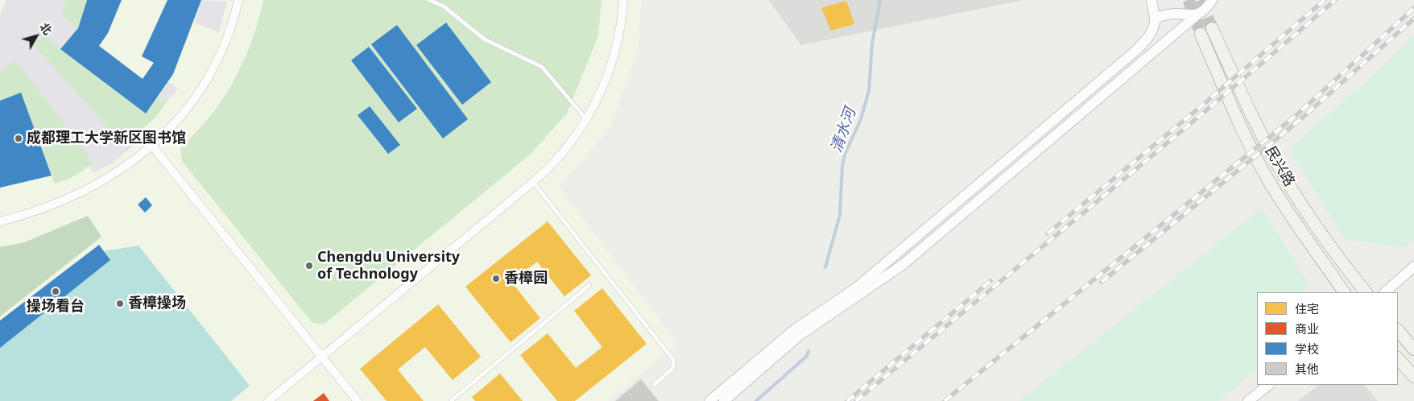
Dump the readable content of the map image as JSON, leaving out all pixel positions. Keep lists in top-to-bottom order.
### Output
{
  "streets": {
    "main road": ["民兴路"]
  },
  "water": ["清水河"],
  "places": [
    "成都理工大学新区图书馆",
    "Chengdu University of Technology",
    "香樟园",
    "操场看台",
    "香樟操场"
  ],
  "legend": [
    "住宅",
    "商业",
    "学校",
    "其他"
  ],
  "north": "top right"
}
